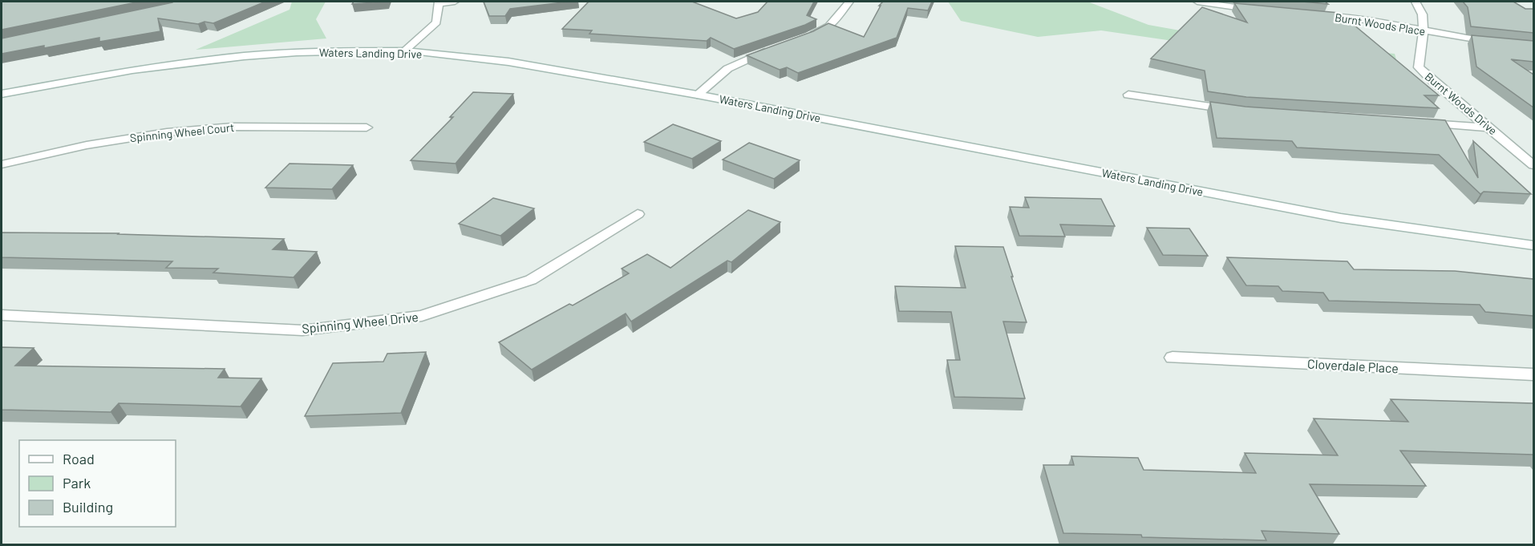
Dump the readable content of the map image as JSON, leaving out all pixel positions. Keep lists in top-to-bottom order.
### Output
{
  "streets": {
    "street": [
      "Burnt Woods Place",
      "Waters Landing Drive",
      "Burnt Woods Drive",
      "Spinning Wheel Court",
      "Spinning Wheel Drive",
      "Cloverdale Place"
    ]
  },
  "crossings": [
    ["Burnt Woods Place", "Burnt Woods Drive"]
  ],
  "legend": ["Road", "Park", "Building"]
}
